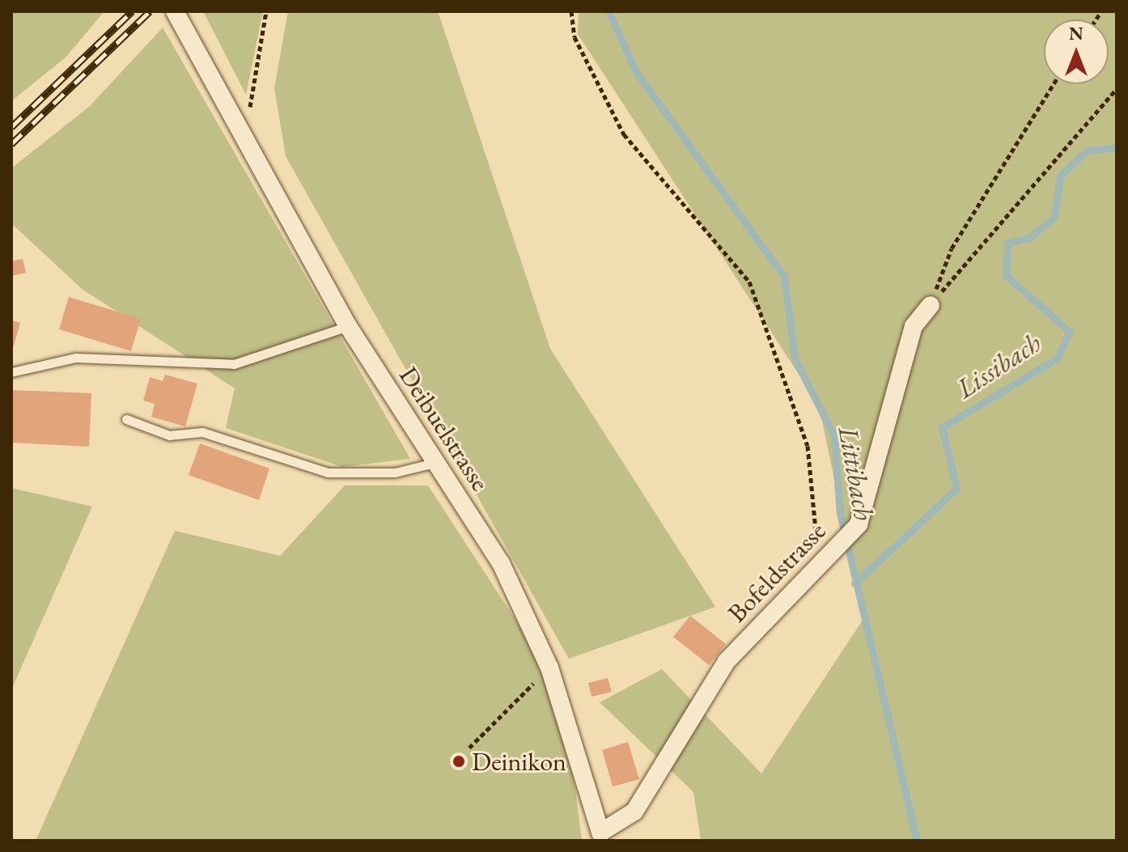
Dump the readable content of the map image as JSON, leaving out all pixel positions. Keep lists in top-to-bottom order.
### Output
{
  "streets": {
    "street": ["Deibuelstrasse", "Bofeldstrasse"]
  },
  "crossings": [
    ["Deibuelstrasse", "Bofeldstrasse"]
  ],
  "water": ["Lissibach", "Littibach"],
  "places": ["Deinikon"],
  "north": "top"
}
